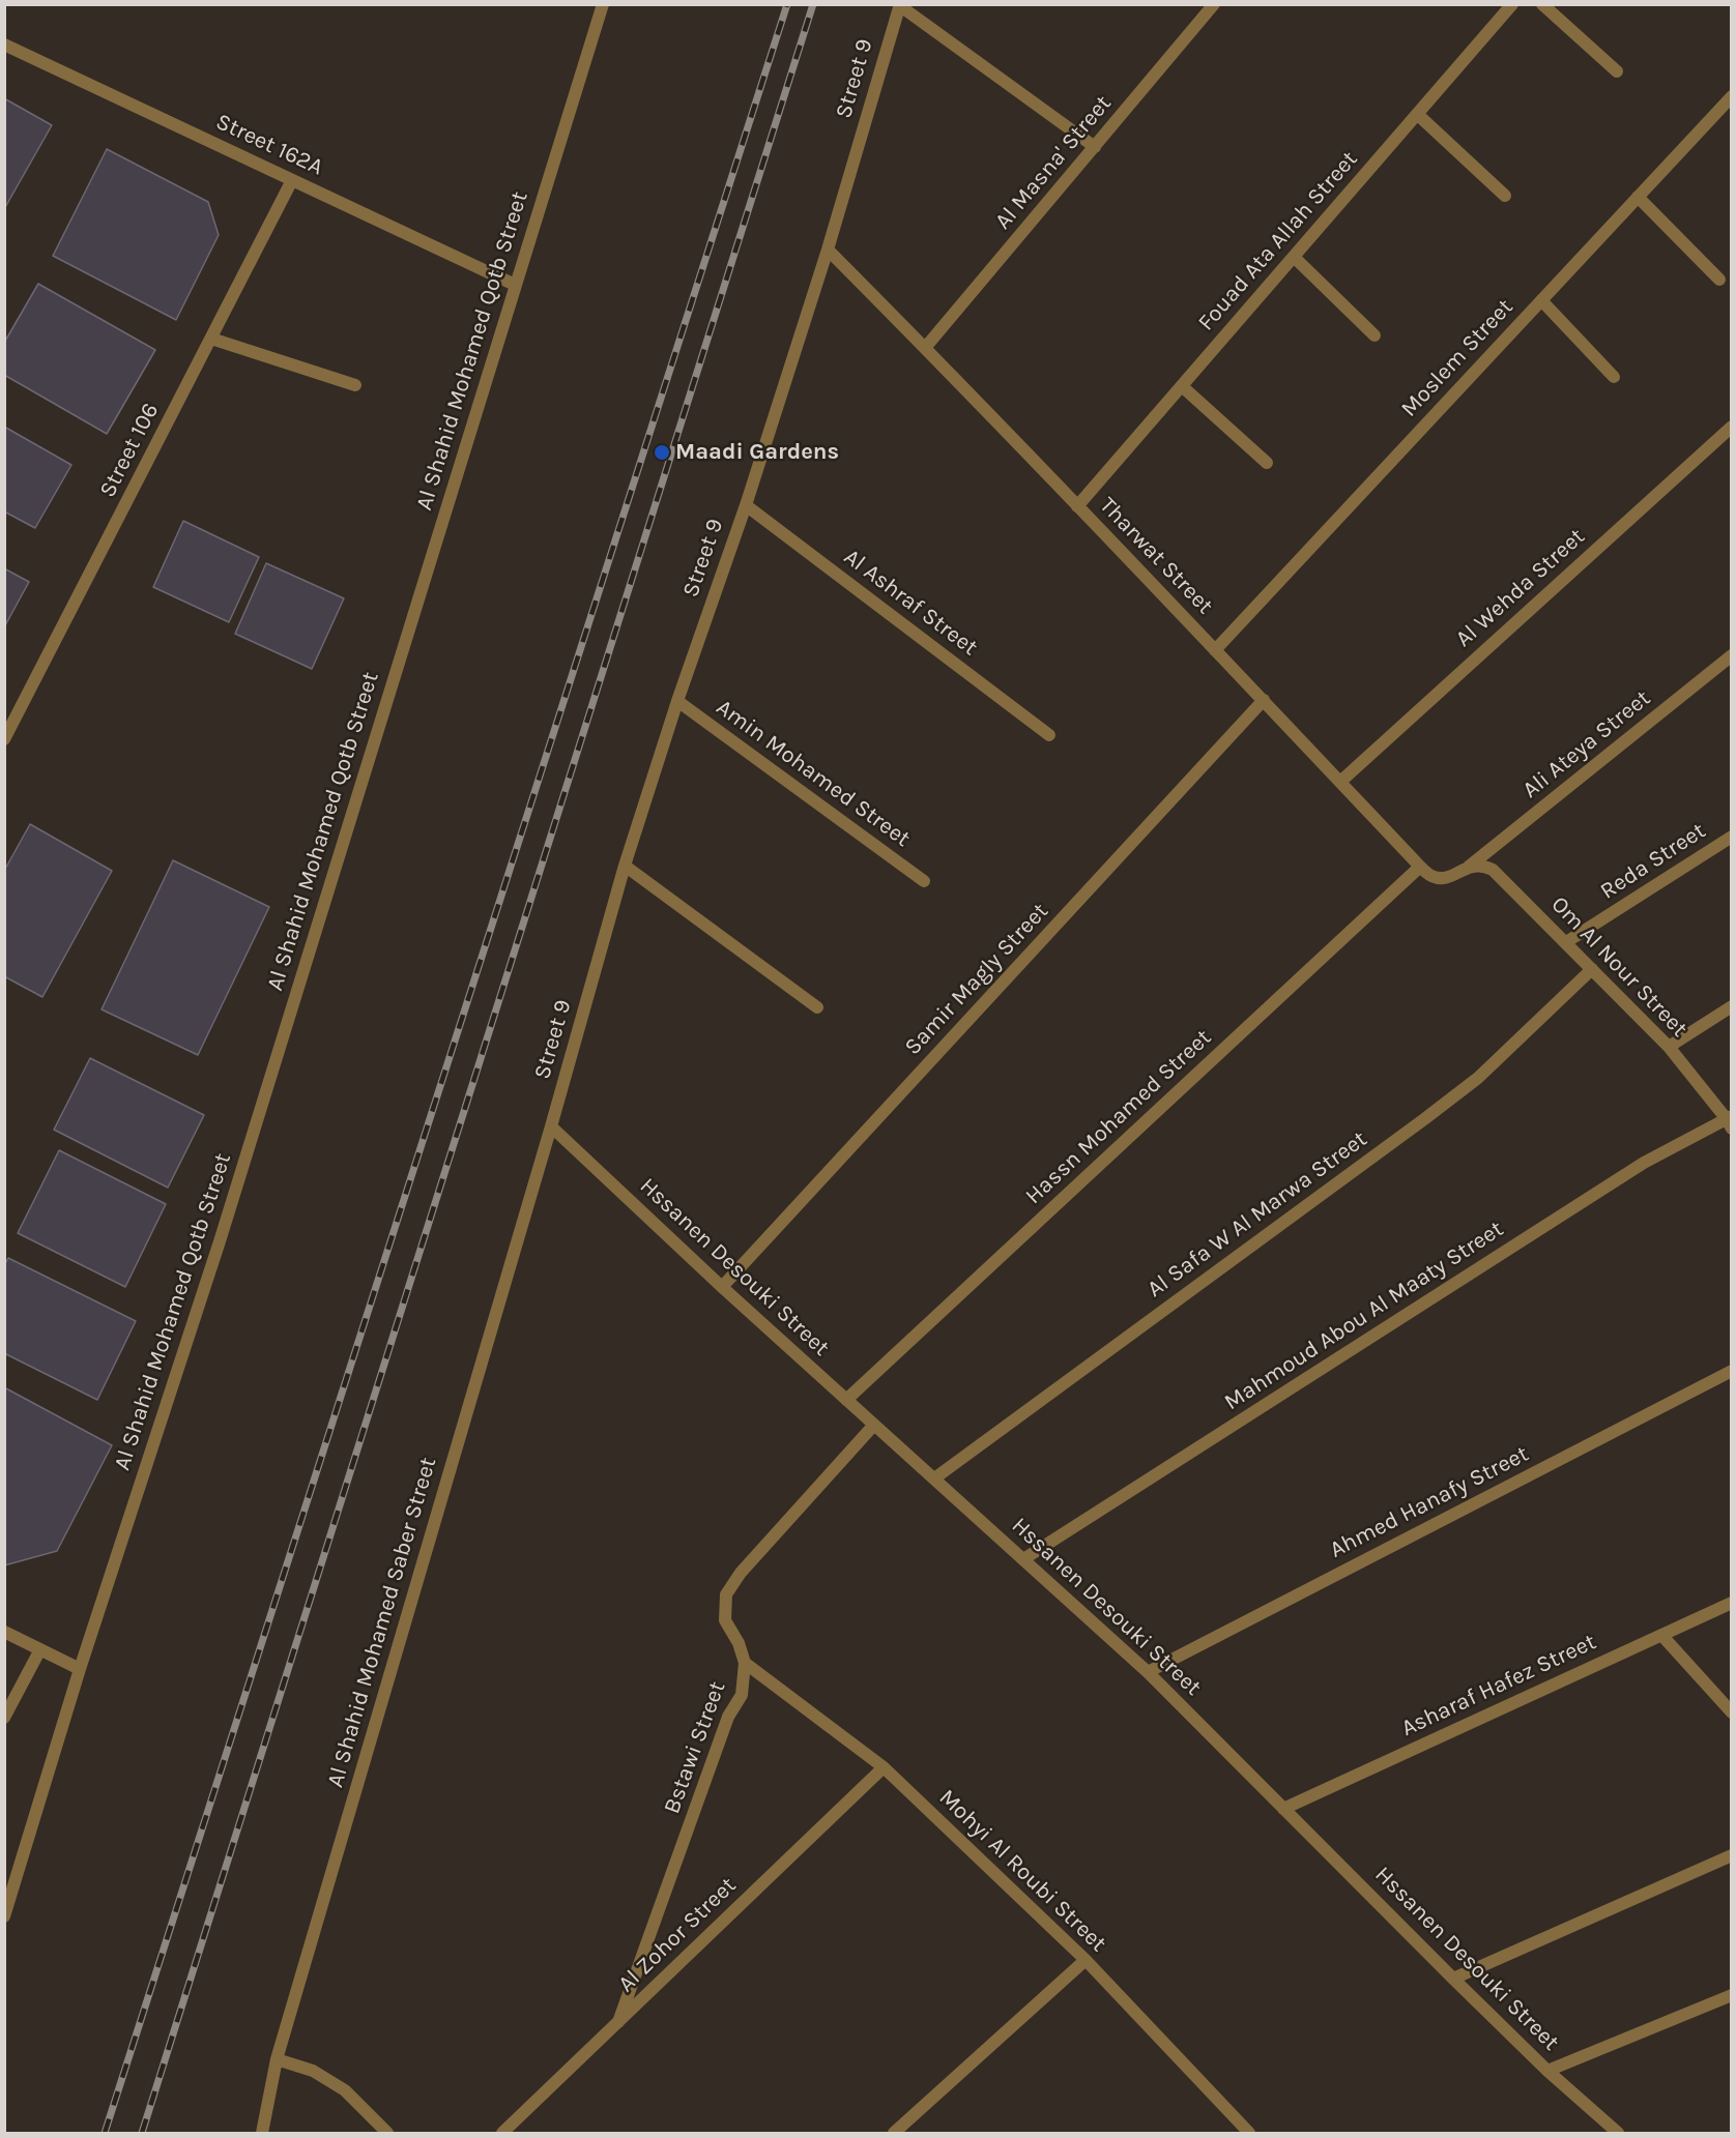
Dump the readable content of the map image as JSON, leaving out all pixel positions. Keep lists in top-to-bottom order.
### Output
{
  "streets": {
    "street": [
      "Street 9",
      "Street 162A",
      "Al Masna' Street",
      "Fouad Ata Allah Street",
      "Al Shahid Mohamed Qotb Street",
      "Moslem Street",
      "Street 106",
      "Tharwat Street",
      "Al Wehda Street",
      "Al Ashraf Street",
      "Ali Ateya Street",
      "Amin Mohamed Street",
      "Reda Street",
      "Om Al Nour Street",
      "Samir Magly Street",
      "Hassn Mohamed Street",
      "Al Safa W Al Marwa Street",
      "Hssanen Desouki Street",
      "Mahmoud Abou Al Maaty Street",
      "Ahmed Hanafy Street",
      "Al Shahid Mohamed Saber Street",
      "Asharaf Hafez Street",
      "Bstawi Street",
      "Mohyi Al Roubi Street",
      "Al Zohor Street"
    ]
  },
  "crossings": [
    ["Street 9", "Tharwat Street"],
    ["Street 9", "Al Ashraf Street"],
    ["Street 9", "Amin Mohamed Street"],
    ["Street 9", "Hssanen Desouki Street"],
    ["Street 9", "Al Shahid Mohamed Saber Street"],
    ["Street 162A", "Al Shahid Mohamed Qotb Street"],
    ["Street 162A", "Street 106"],
    ["Al Masna' Street", "Tharwat Street"],
    ["Fouad Ata Allah Street", "Tharwat Street"],
    ["Moslem Street", "Tharwat Street"],
    ["Tharwat Street", "Al Wehda Street"],
    ["Tharwat Street", "Ali Ateya Street"],
    ["Tharwat Street", "Om Al Nour Street"],
    ["Tharwat Street", "Samir Magly Street"],
    ["Tharwat Street", "Hassn Mohamed Street"],
    ["Ali Ateya Street", "Om Al Nour Street"],
    ["Reda Street", "Om Al Nour Street"],
    ["Om Al Nour Street", "Al Safa W Al Marwa Street"],
    ["Om Al Nour Street", "Mahmoud Abou Al Maaty Street"],
    ["Samir Magly Street", "Hssanen Desouki Street"],
    ["Hassn Mohamed Street", "Hssanen Desouki Street"],
    ["Al Safa W Al Marwa Street", "Hssanen Desouki Street"],
    ["Hssanen Desouki Street", "Mahmoud Abou Al Maaty Street"],
    ["Hssanen Desouki Street", "Ahmed Hanafy Street"],
    ["Hssanen Desouki Street", "Al Shahid Mohamed Saber Street"],
    ["Hssanen Desouki Street", "Asharaf Hafez Street"],
    ["Hssanen Desouki Street", "Bstawi Street"],
    ["Bstawi Street", "Mohyi Al Roubi Street"],
    ["Bstawi Street", "Al Zohor Street"],
    ["Mohyi Al Roubi Street", "Al Zohor Street"]
  ],
  "places": ["Maadi Gardens"]
}
